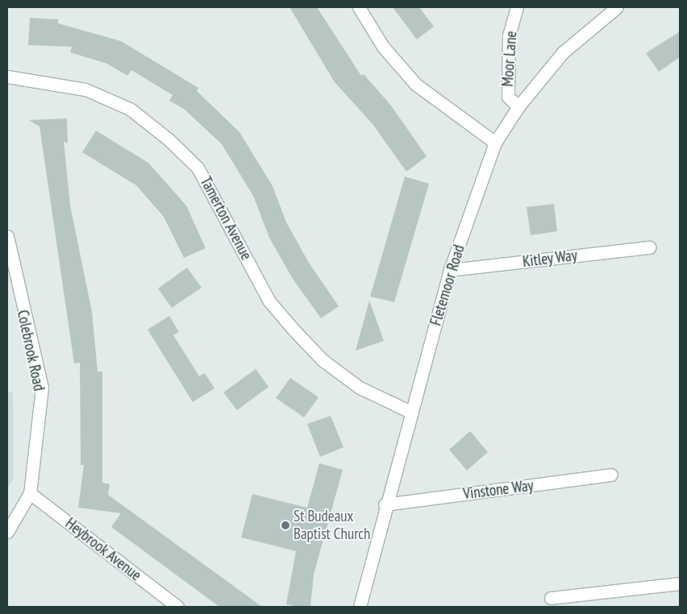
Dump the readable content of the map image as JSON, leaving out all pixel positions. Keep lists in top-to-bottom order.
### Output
{
  "streets": {
    "street": [
      "Moor Lane",
      "Tamerton Avenue",
      "Kitley Way",
      "Fletemoor Road",
      "Colebrook Road",
      "Vinstone Way",
      "Heybrook Avenue"
    ]
  },
  "crossings": [
    ["Moor Lane", "Fletemoor Road"],
    ["Tamerton Avenue", "Fletemoor Road"],
    ["Kitley Way", "Fletemoor Road"],
    ["Fletemoor Road", "Vinstone Way"],
    ["Colebrook Road", "Heybrook Avenue"]
  ],
  "places": ["St Budeaux Baptist Church"]
}
